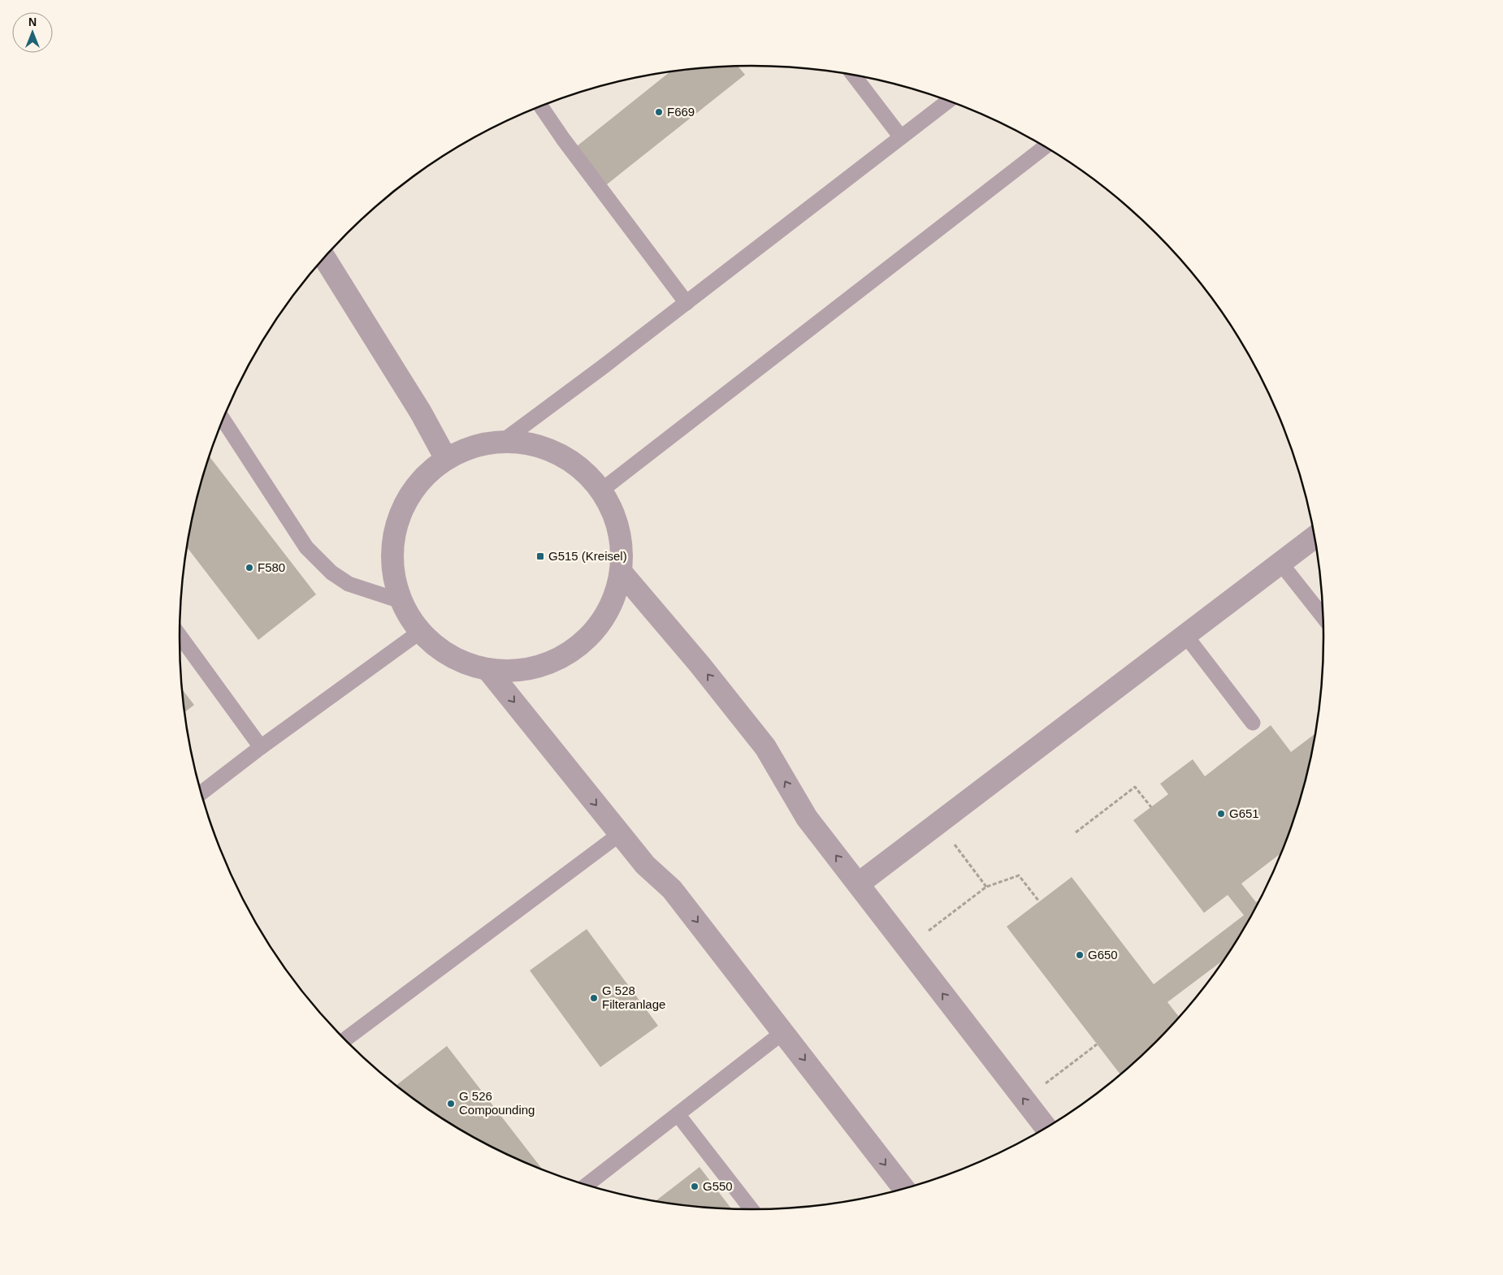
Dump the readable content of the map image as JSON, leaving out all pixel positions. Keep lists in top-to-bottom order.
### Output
{
  "places": {
    "other": [
      "F669",
      "F580",
      "G651",
      "G650",
      "G 528 Filteranlage",
      "G 526 Compounding",
      "G550"
    ],
    "transit": ["G515 (Kreisel)"]
  },
  "north": "top"
}
